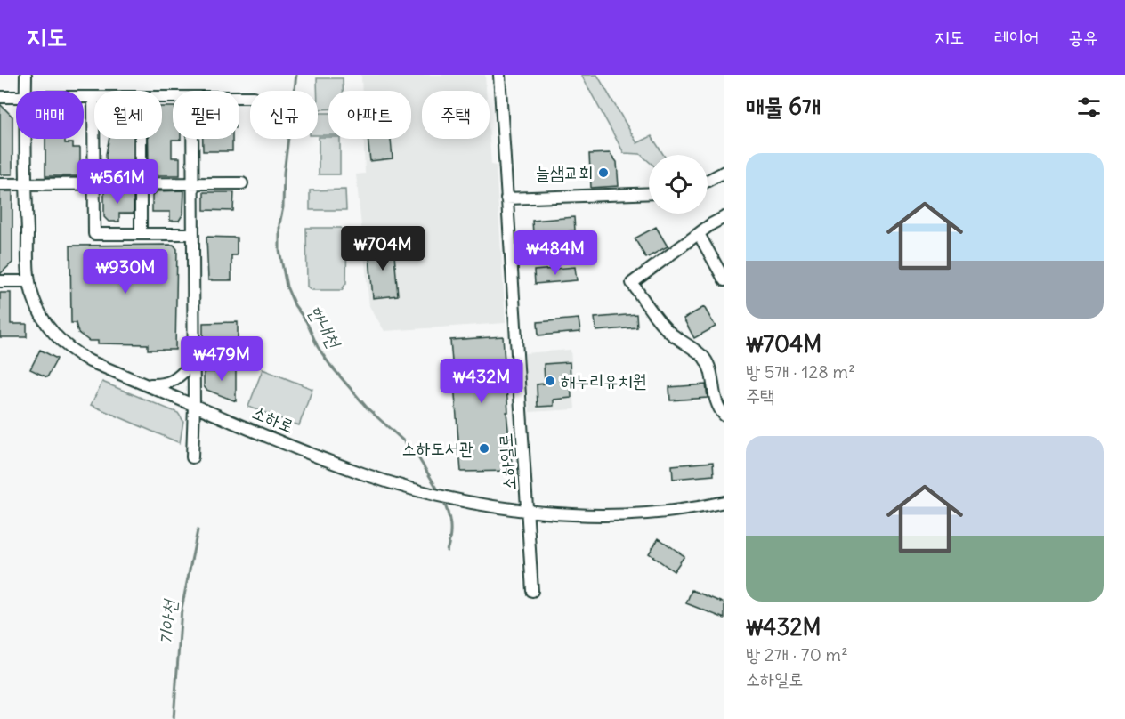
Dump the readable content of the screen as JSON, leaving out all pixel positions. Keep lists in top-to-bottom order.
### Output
{
  "streets": {
    "street": ["소하로", "소하일로"]
  },
  "crossings": [
    ["소하로", "소하일로"]
  ],
  "water": ["한내천", "기아천"],
  "places": ["늘샘교회", "해누리유치원", "소하도서관"],
  "page": {
    "header": "지도",
    "nav": ["지도", "레이어", "공유"],
    "heading": "매물 6개",
    "chip": [
      "매매",
      "월세",
      "필터",
      "신규",
      "아파트",
      "주택"
    ],
    "list": [
      {
        "name": "₩704M",
        "note": "방 5개 · 128 m² · 주택"
      },
      {
        "name": "₩432M",
        "note": "방 2개 · 70 m² · 소하일로"
      }
    ],
    "price": [
      "₩561M",
      "₩704M",
      "₩484M",
      "₩930M",
      "₩479M",
      "₩432M"
    ]
  }
}
